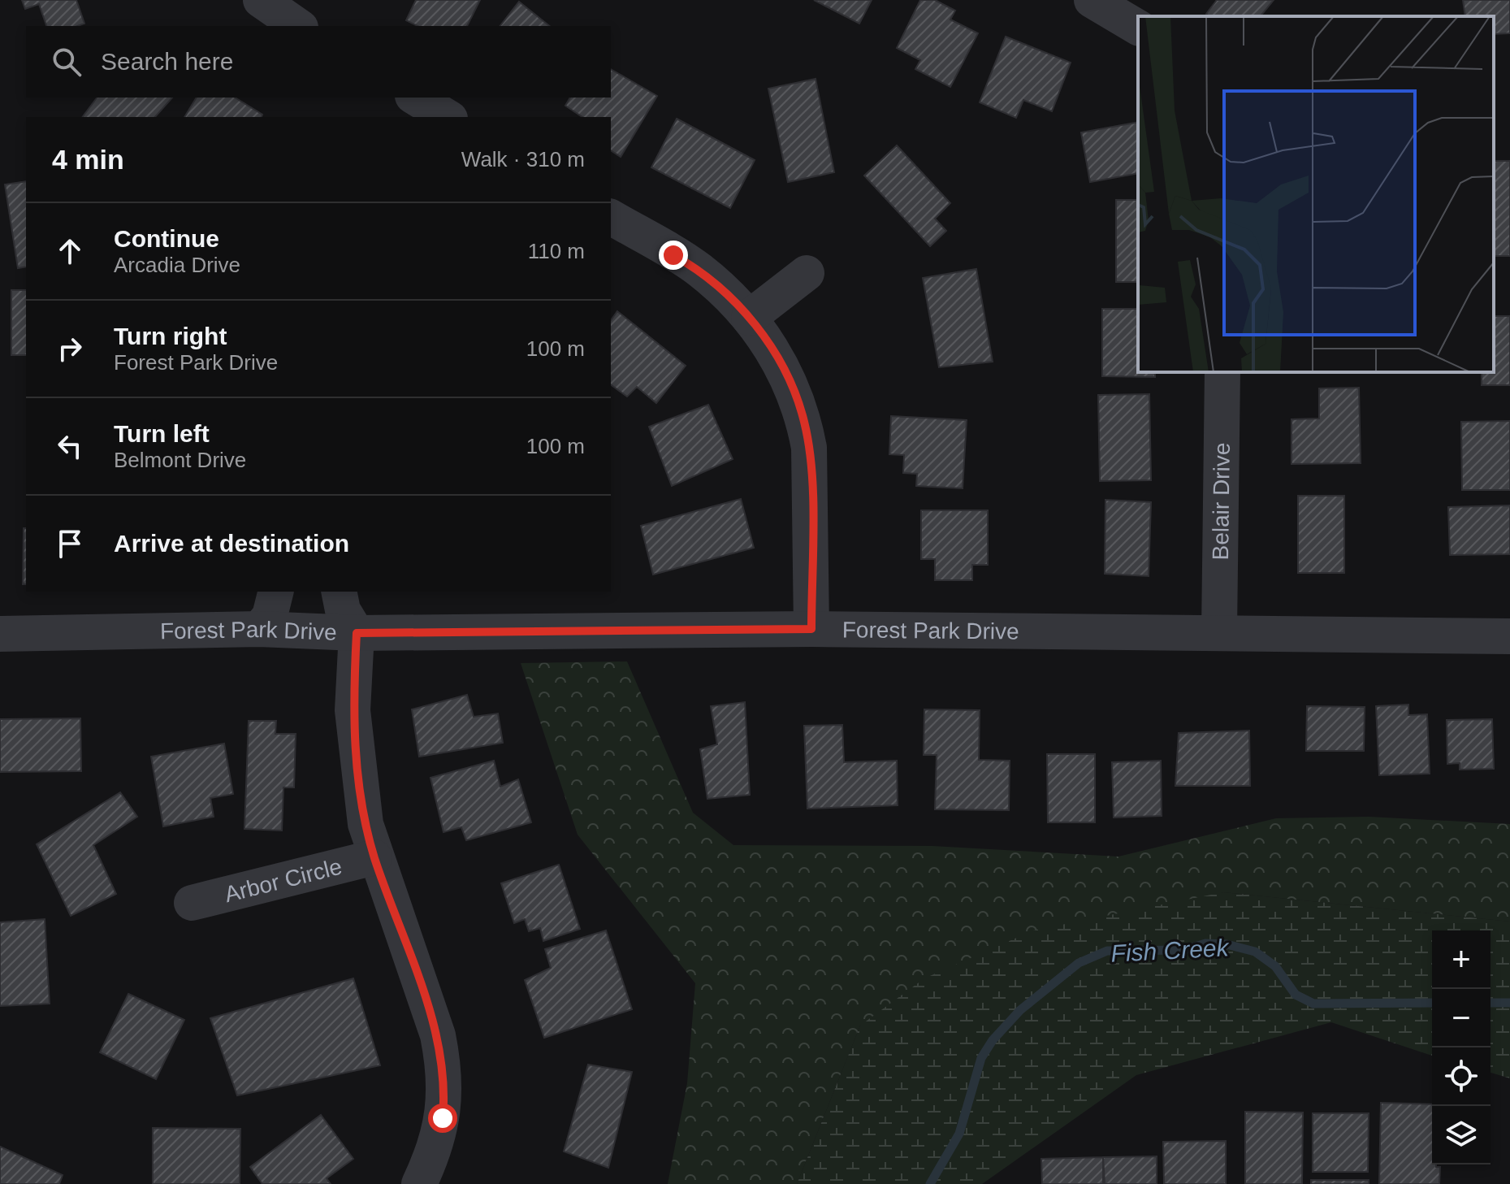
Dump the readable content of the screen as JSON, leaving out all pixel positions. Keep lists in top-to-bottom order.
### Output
{
  "streets": {
    "street": ["Belair Drive", "Forest Park Drive", "Arbor Circle"]
  },
  "crossings": [
    ["Belair Drive", "Forest Park Drive"]
  ],
  "water": ["Fish Creek"],
  "page": {
    "search": "Search here",
    "heading": ["4 min", "Walk · 310 m"],
    "list": [
      ["Continue", "Arcadia Drive", "110 m"],
      ["Turn right", "Forest Park Drive", "100 m"],
      ["Turn left", "Belmont Drive", "100 m"],
      "Arrive at destination"
    ],
    "map_buttons": ["+", "−"]
  }
}
